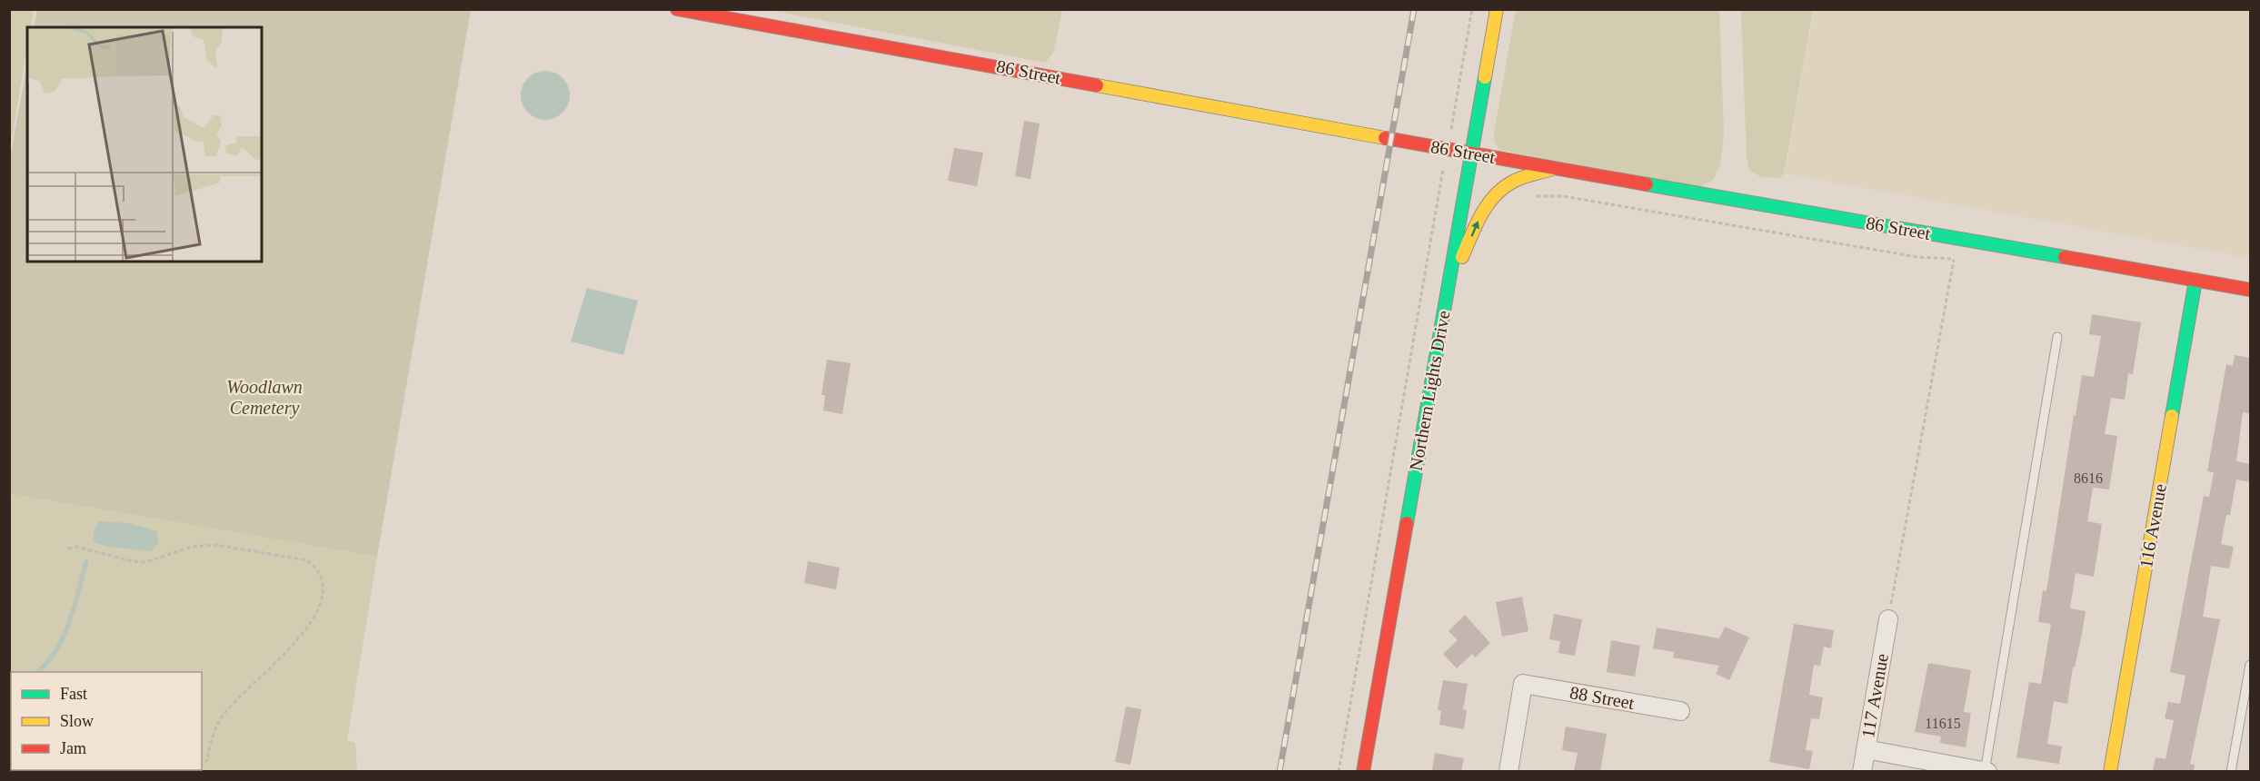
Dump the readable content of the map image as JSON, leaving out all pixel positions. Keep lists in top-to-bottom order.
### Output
{
  "streets": {
    "street": [
      "86 Street",
      "Northern Lights Drive",
      "116 Avenue",
      "117 Avenue",
      "88 Street"
    ]
  },
  "crossings": [
    ["86 Street", "Northern Lights Drive"],
    ["86 Street", "116 Avenue"]
  ],
  "parks": ["Woodlawn Cemetery"],
  "house_numbers": ["8616", "11615"],
  "legend": ["Fast", "Slow", "Jam"]
}
